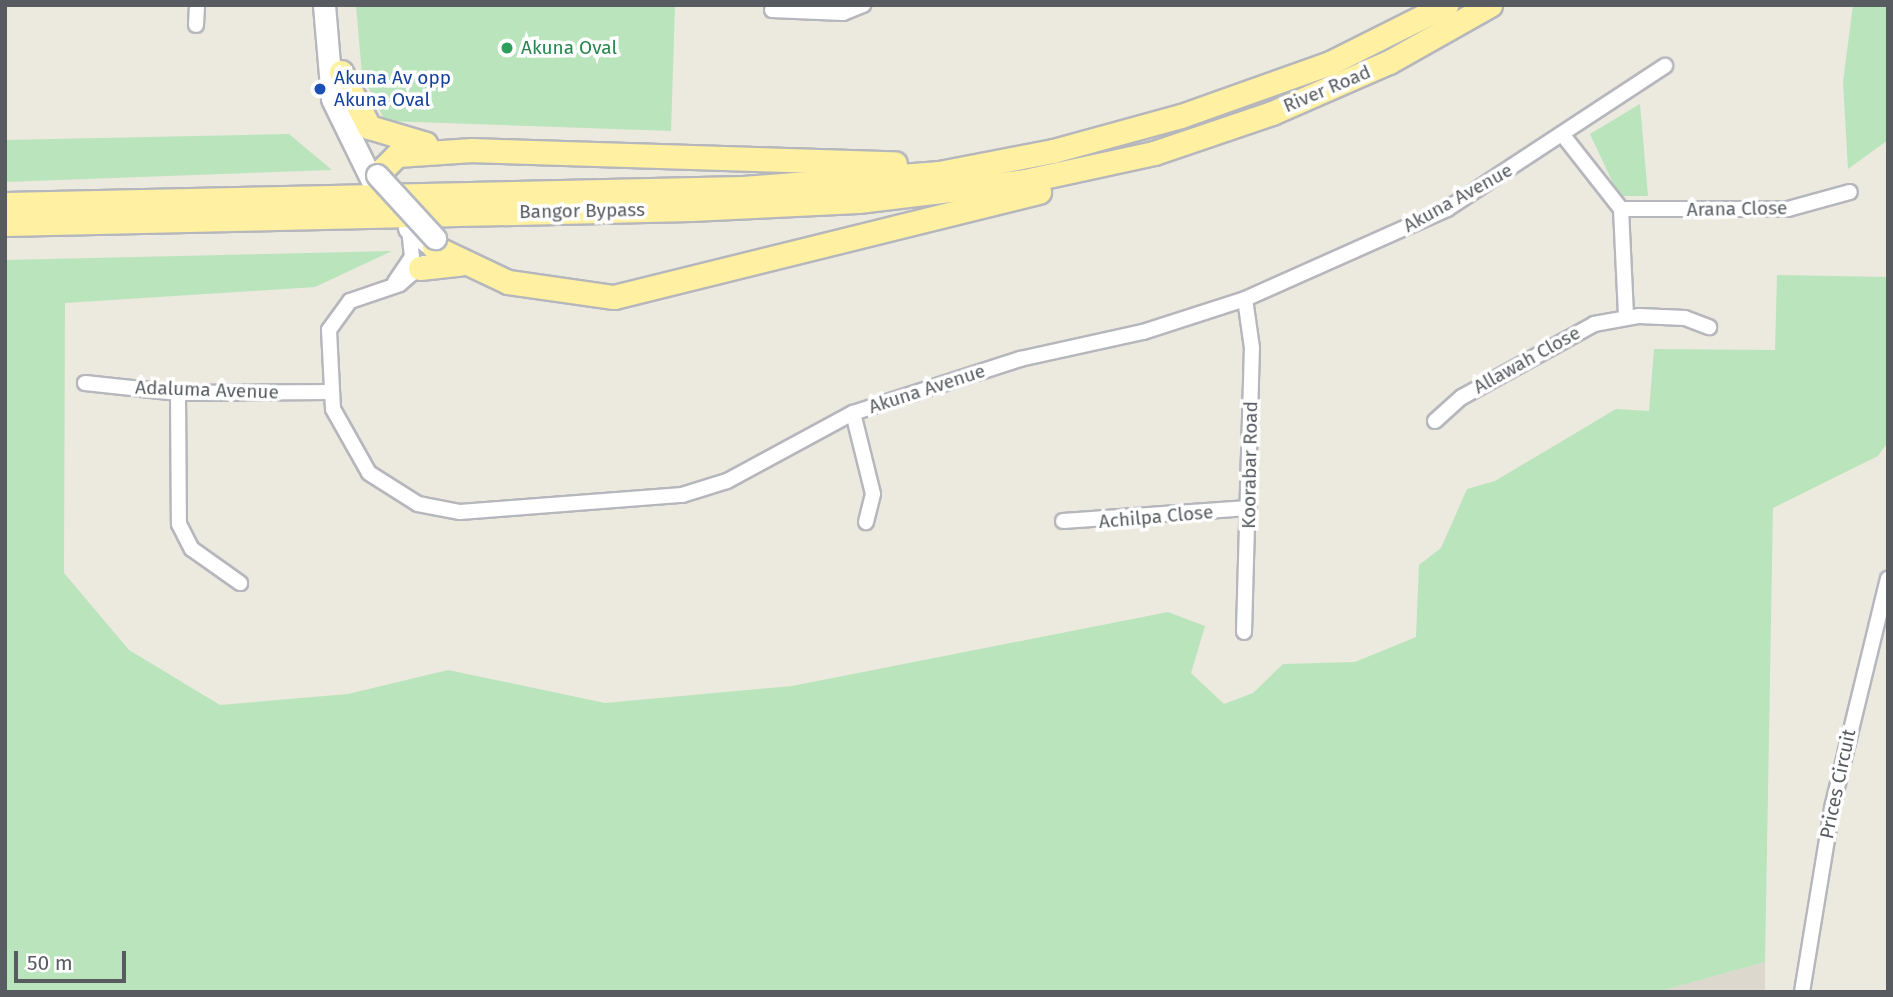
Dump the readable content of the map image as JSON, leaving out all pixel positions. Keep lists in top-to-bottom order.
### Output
{
  "streets": {
    "main road": ["River Road", "Bangor Bypass"],
    "street": [
      "Akuna Avenue",
      "Arana Close",
      "Allawah Close",
      "Adaluma Avenue",
      "Koorabar Road",
      "Achilpa Close",
      "Prices Circuit"
    ]
  },
  "crossings": [
    ["River Road", "Bangor Bypass"],
    ["Akuna Avenue", "Adaluma Avenue"],
    ["Akuna Avenue", "Koorabar Road"],
    ["Koorabar Road", "Achilpa Close"]
  ],
  "places": ["Akuna Oval", "Akuna Av opp Akuna Oval"],
  "scale_bar": "50 m"
}
